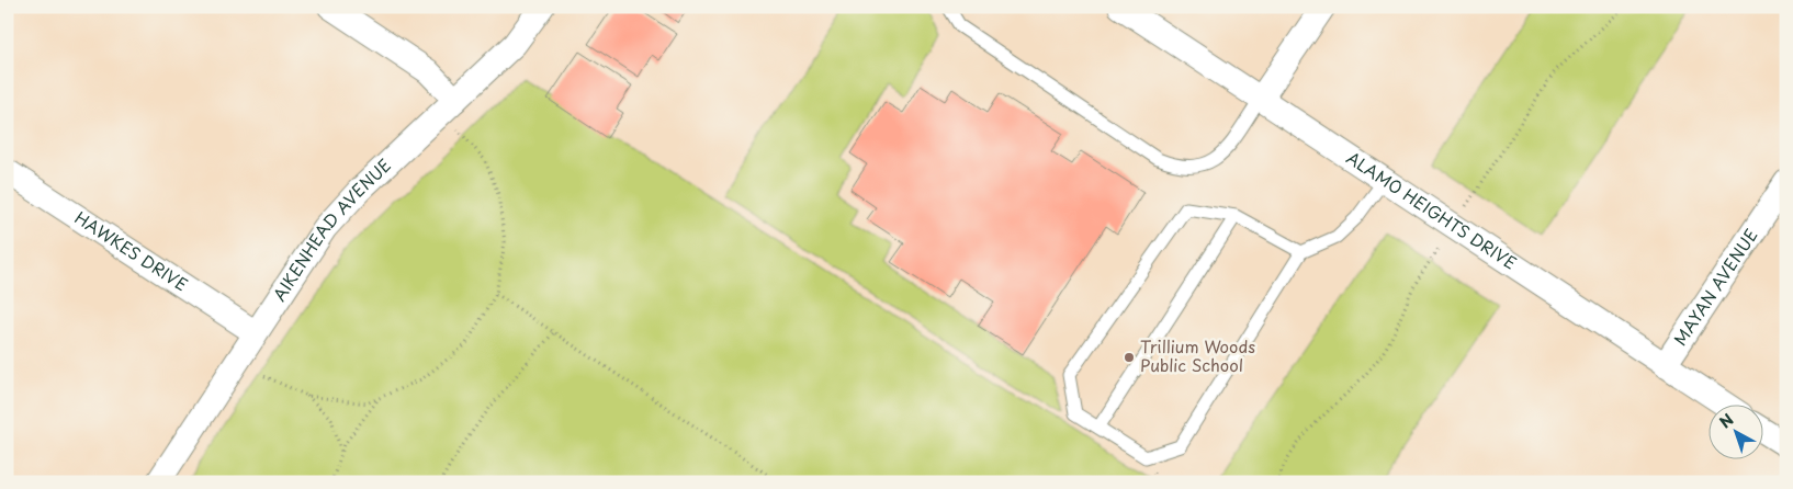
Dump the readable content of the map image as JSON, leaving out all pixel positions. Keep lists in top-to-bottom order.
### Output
{
  "streets": {
    "street": [
      "ALAMO HEIGHTS DRIVE",
      "AIKENHEAD AVENUE",
      "HAWKES DRIVE",
      "MAYAN AVENUE"
    ]
  },
  "crossings": [
    ["ALAMO HEIGHTS DRIVE", "MAYAN AVENUE"],
    ["AIKENHEAD AVENUE", "HAWKES DRIVE"]
  ],
  "places": ["Trillium Woods Public School"],
  "north": "top left"
}
